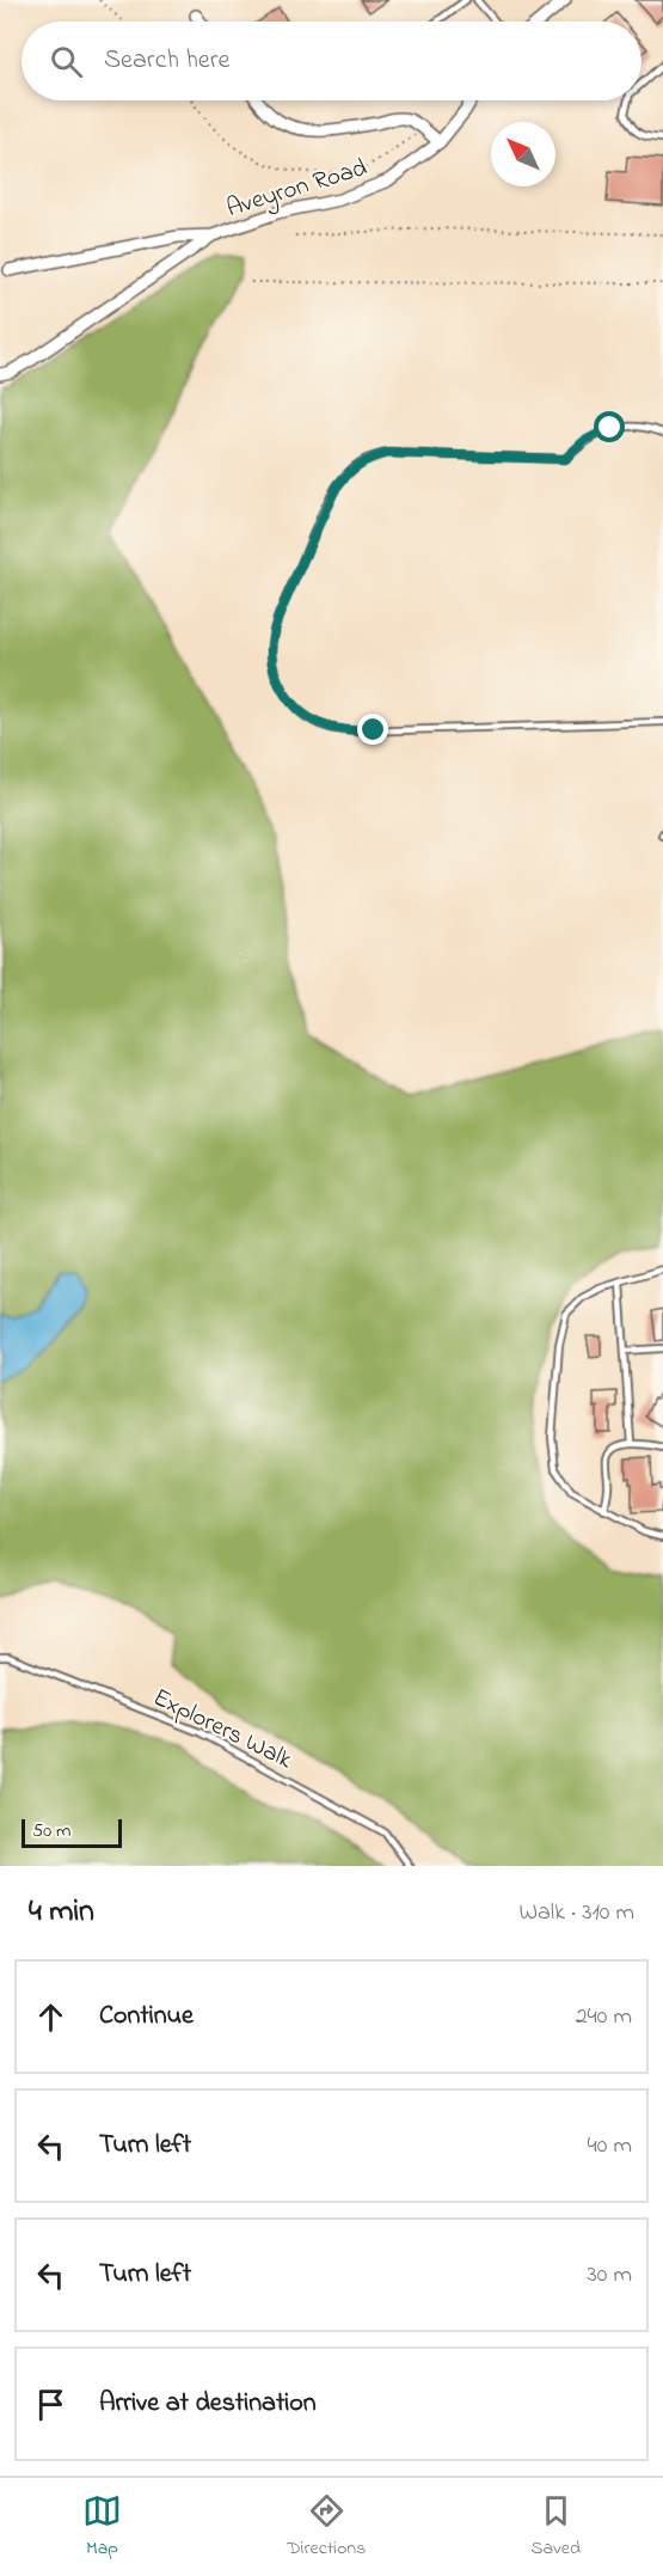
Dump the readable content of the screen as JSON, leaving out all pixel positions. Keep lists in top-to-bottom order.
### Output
{
  "streets": {
    "street": ["Aveyron Road"],
    "lane": ["Explorers Walk"]
  },
  "scale_bar": "50 m",
  "north": "top left",
  "page": {
    "search": "Search here",
    "scale": "50 m",
    "heading": ["4 min", "Walk · 310 m"],
    "list": [
      ["Continue", "240 m"],
      ["Turn left", "40 m"],
      ["Turn left", "30 m"],
      "Arrive at destination"
    ],
    "nav": ["Map", "Directions", "Saved"]
  }
}
